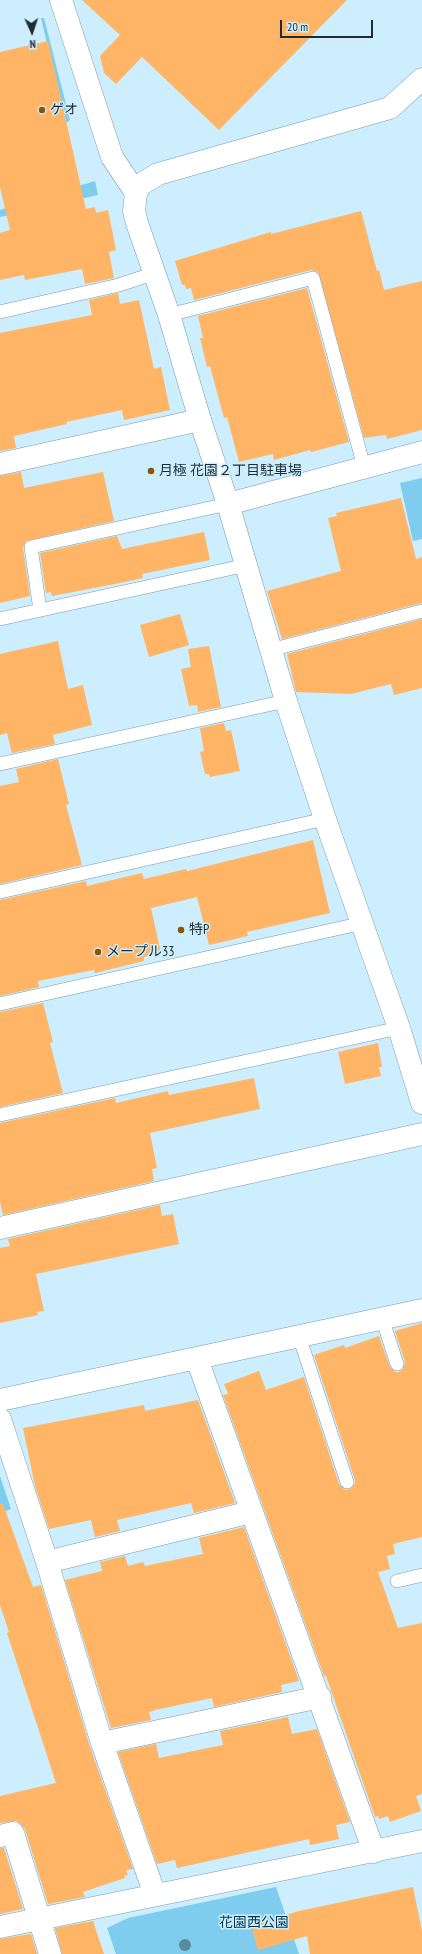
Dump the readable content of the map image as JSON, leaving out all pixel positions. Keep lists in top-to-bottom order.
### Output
{
  "parks": ["花園西公園"],
  "places": [
    "ゲオ",
    "月極 花園２丁目駐車場",
    "特P",
    "メープル33"
  ],
  "scale_bar": "20 m",
  "north": "bottom"
}
